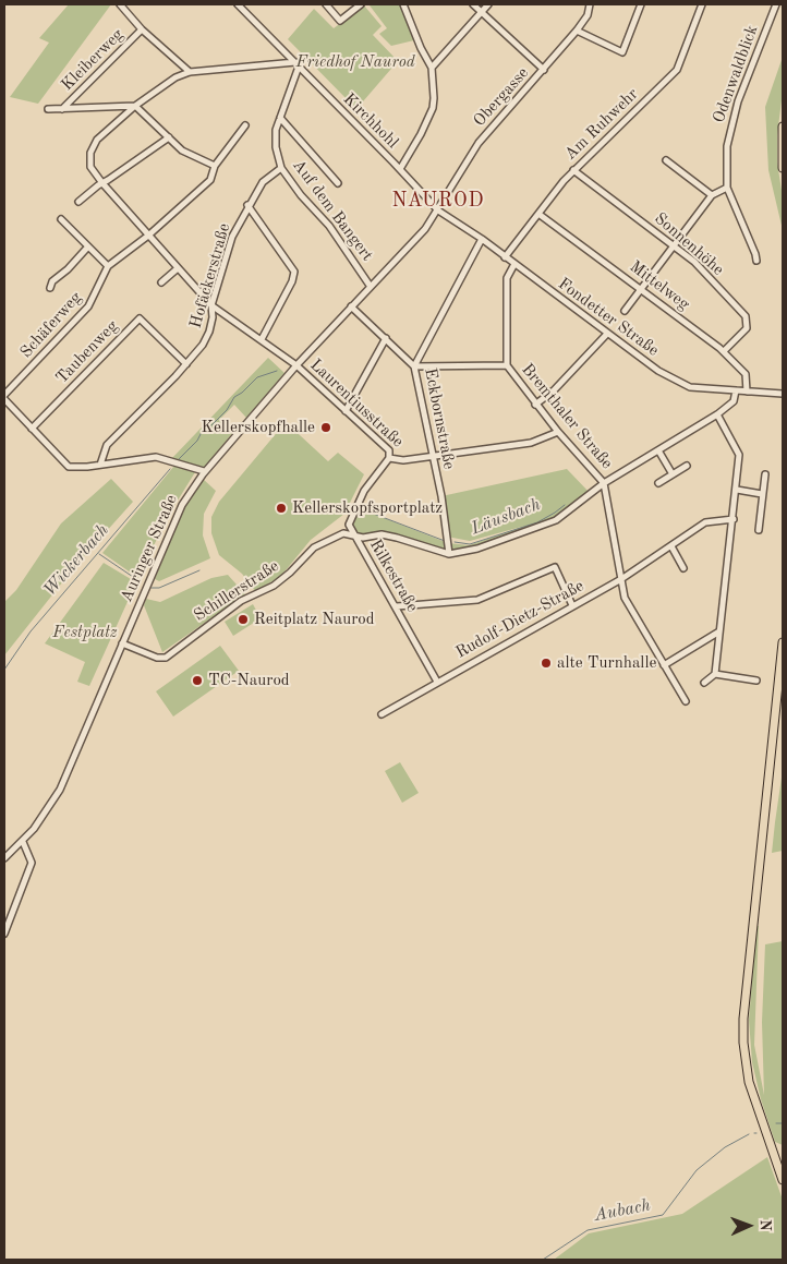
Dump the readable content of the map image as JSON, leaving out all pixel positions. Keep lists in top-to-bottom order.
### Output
{
  "streets": {
    "street": [
      "Kleiberweg",
      "Odenwaldblick",
      "Obergasse",
      "Kirchhohl",
      "Am Ruhwehr",
      "Auf dem Bangert",
      "Sonnenhöhe",
      "Hofäckerstraße",
      "Mittelweg",
      "Fondetter Straße",
      "Schäferweg",
      "Taubenweg",
      "Laurentiusstraße",
      "Bremthaler Straße",
      "Eckbornstraße",
      "Auringer Straße",
      "Rilkestraße",
      "Schillerstraße",
      "Rudolf-Dietz-Straße"
    ]
  },
  "crossings": [
    ["Obergasse", "Kirchhohl"],
    ["Obergasse", "Fondetter Straße"],
    ["Obergasse", "Auringer Straße"],
    ["Kirchhohl", "Auf dem Bangert"],
    ["Kirchhohl", "Fondetter Straße"],
    ["Kirchhohl", "Auringer Straße"],
    ["Am Ruhwehr", "Sonnenhöhe"],
    ["Am Ruhwehr", "Mittelweg"],
    ["Am Ruhwehr", "Fondetter Straße"],
    ["Auf dem Bangert", "Hofäckerstraße"],
    ["Auf dem Bangert", "Auringer Straße"],
    ["Sonnenhöhe", "Mittelweg"],
    ["Hofäckerstraße", "Schäferweg"],
    ["Hofäckerstraße", "Taubenweg"],
    ["Hofäckerstraße", "Laurentiusstraße"],
    ["Mittelweg", "Fondetter Straße"],
    ["Fondetter Straße", "Bremthaler Straße"],
    ["Fondetter Straße", "Eckbornstraße"],
    ["Fondetter Straße", "Auringer Straße"],
    ["Fondetter Straße", "Schillerstraße"],
    ["Schäferweg", "Taubenweg"],
    ["Schäferweg", "Laurentiusstraße"],
    ["Schäferweg", "Auringer Straße"],
    ["Laurentiusstraße", "Bremthaler Straße"],
    ["Laurentiusstraße", "Eckbornstraße"],
    ["Laurentiusstraße", "Auringer Straße"],
    ["Laurentiusstraße", "Rilkestraße"],
    ["Bremthaler Straße", "Schillerstraße"],
    ["Bremthaler Straße", "Rudolf-Dietz-Straße"],
    ["Eckbornstraße", "Schillerstraße"],
    ["Auringer Straße", "Schillerstraße"],
    ["Rilkestraße", "Schillerstraße"],
    ["Rilkestraße", "Rudolf-Dietz-Straße"]
  ],
  "districts": ["NAUROD"],
  "water": ["Läusbach", "Wickerbach", "Aubach"],
  "parks": ["Friedhof Naurod", "Festplatz"],
  "places": [
    "Kellerskopfhalle",
    "Kellerskopfsportplatz",
    "Reitplatz Naurod",
    "alte Turnhalle",
    "TC-Naurod"
  ],
  "north": "right"
}
